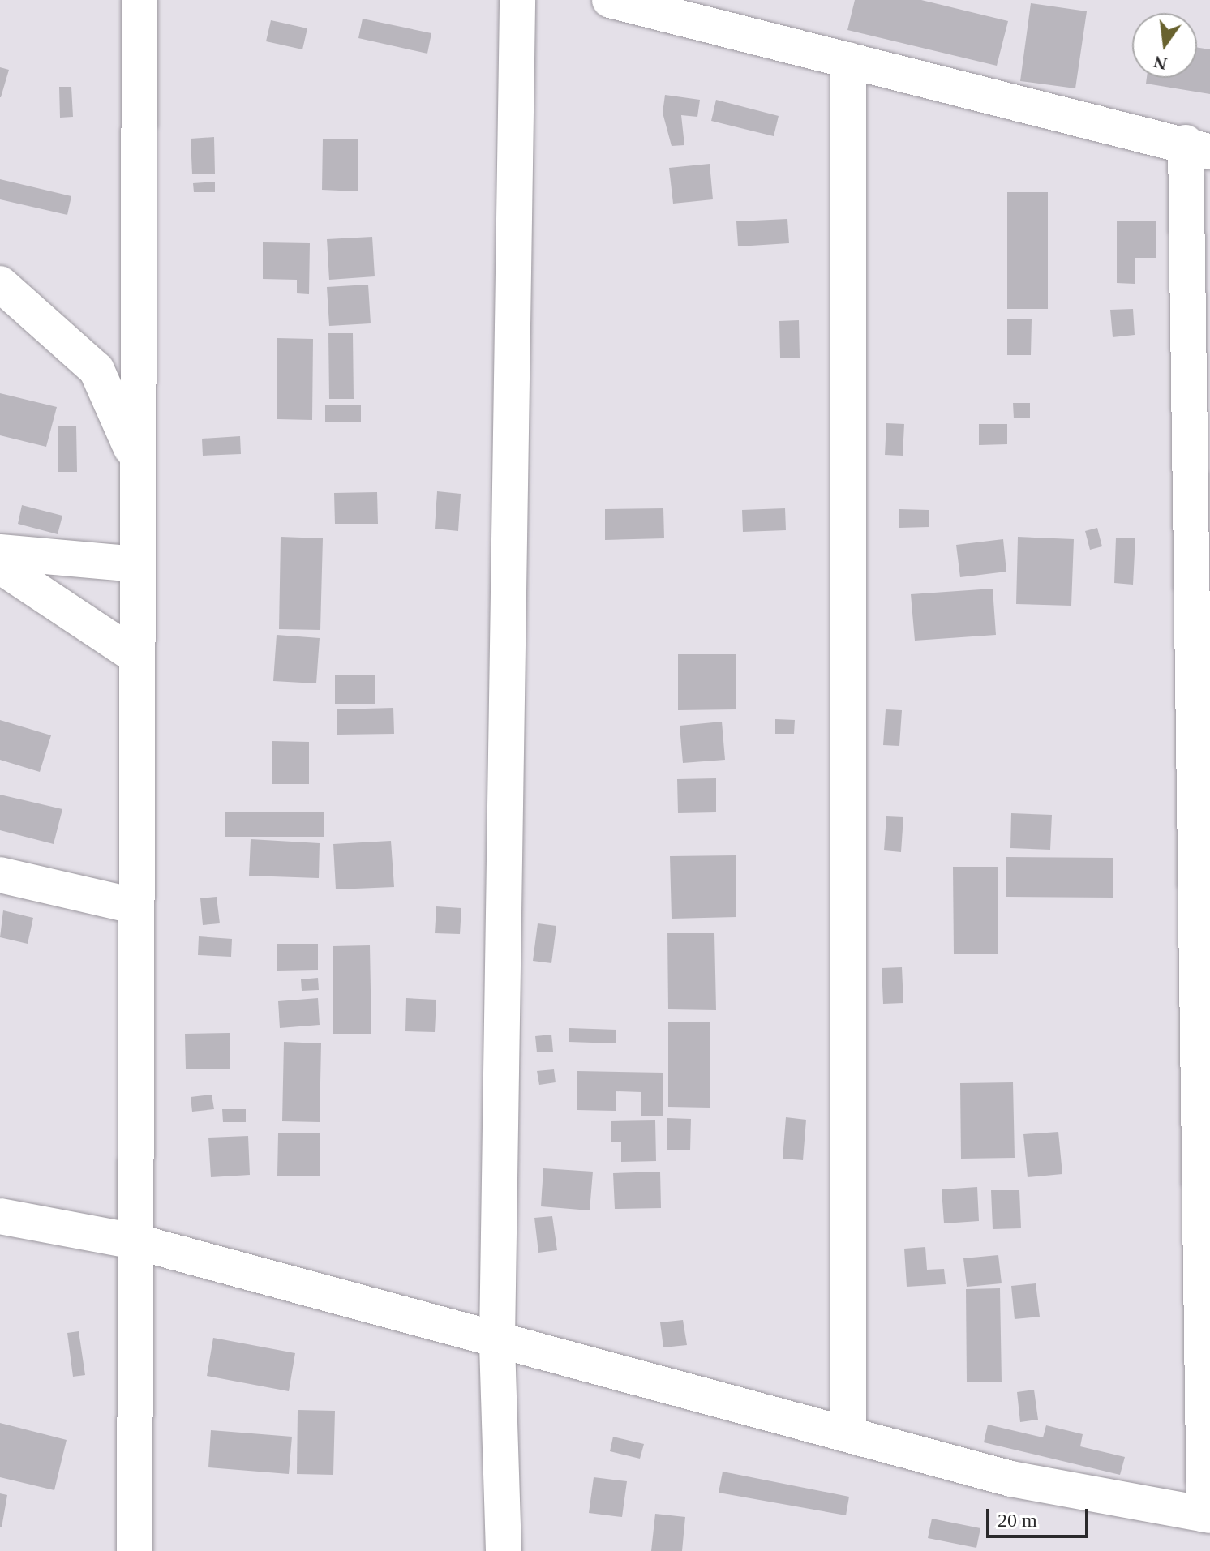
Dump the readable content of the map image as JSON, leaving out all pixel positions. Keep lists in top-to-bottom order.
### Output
{
  "scale_bar": "20 m",
  "north": "bottom"
}
